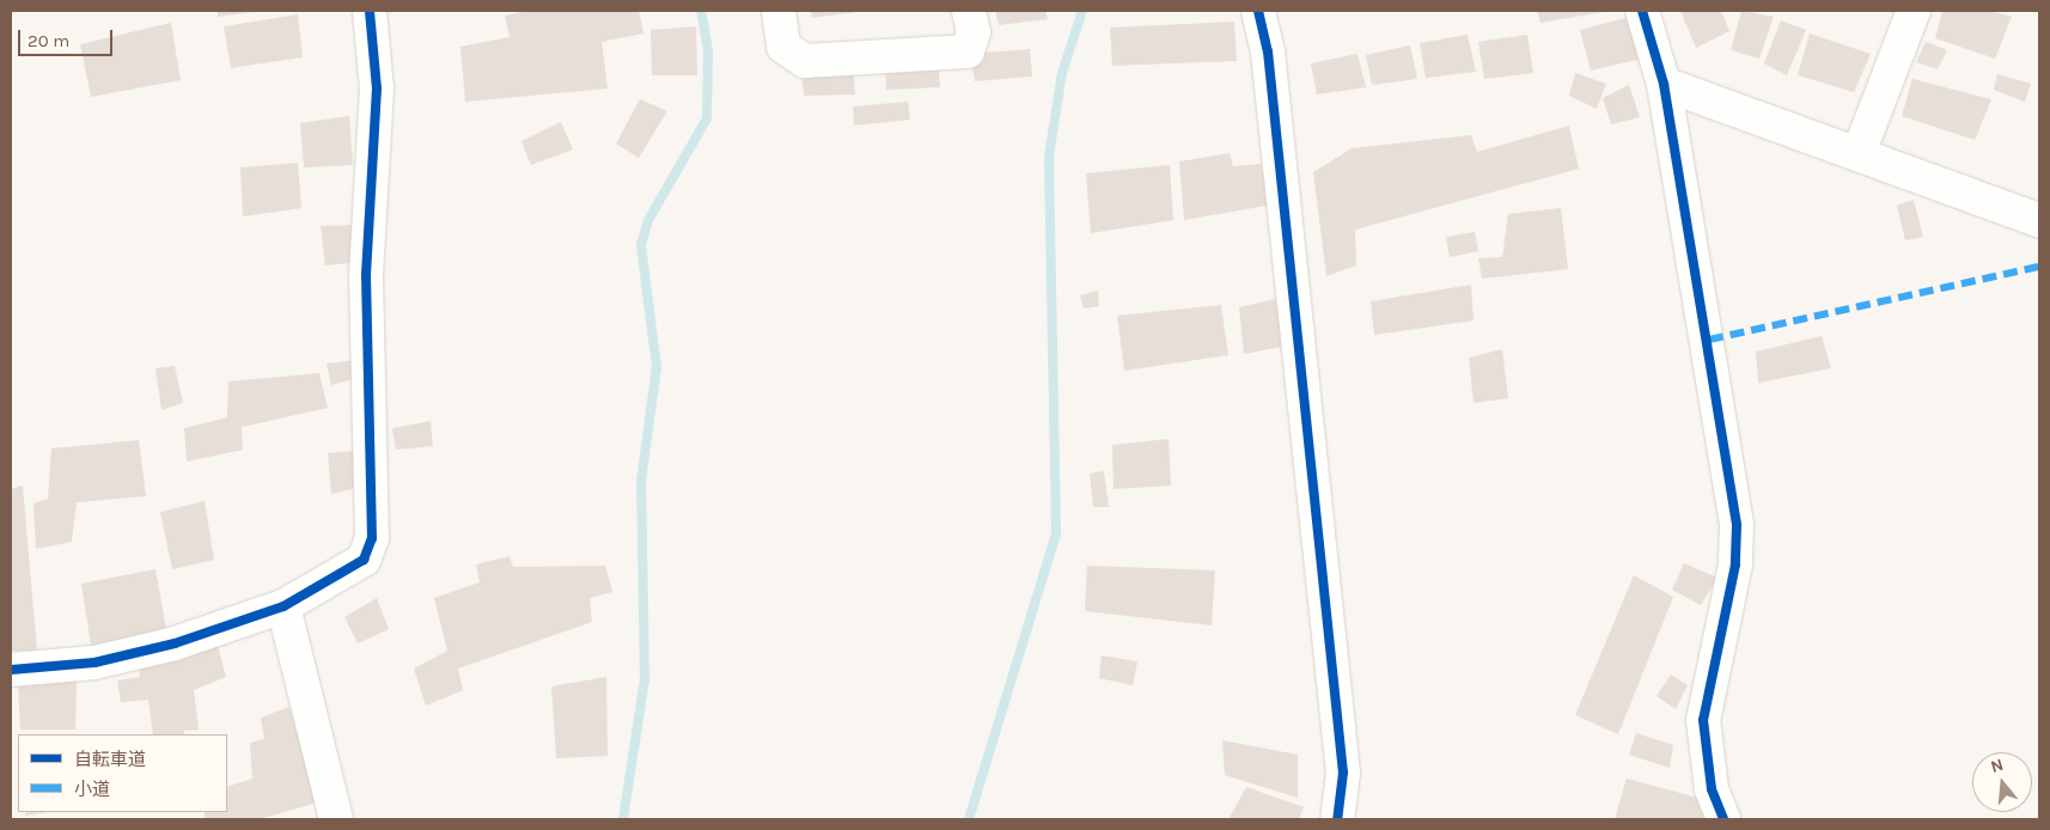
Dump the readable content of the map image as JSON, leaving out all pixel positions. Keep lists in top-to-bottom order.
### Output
{
  "legend": ["自転車道", "小道"],
  "scale_bar": "20 m",
  "north": "top"
}
